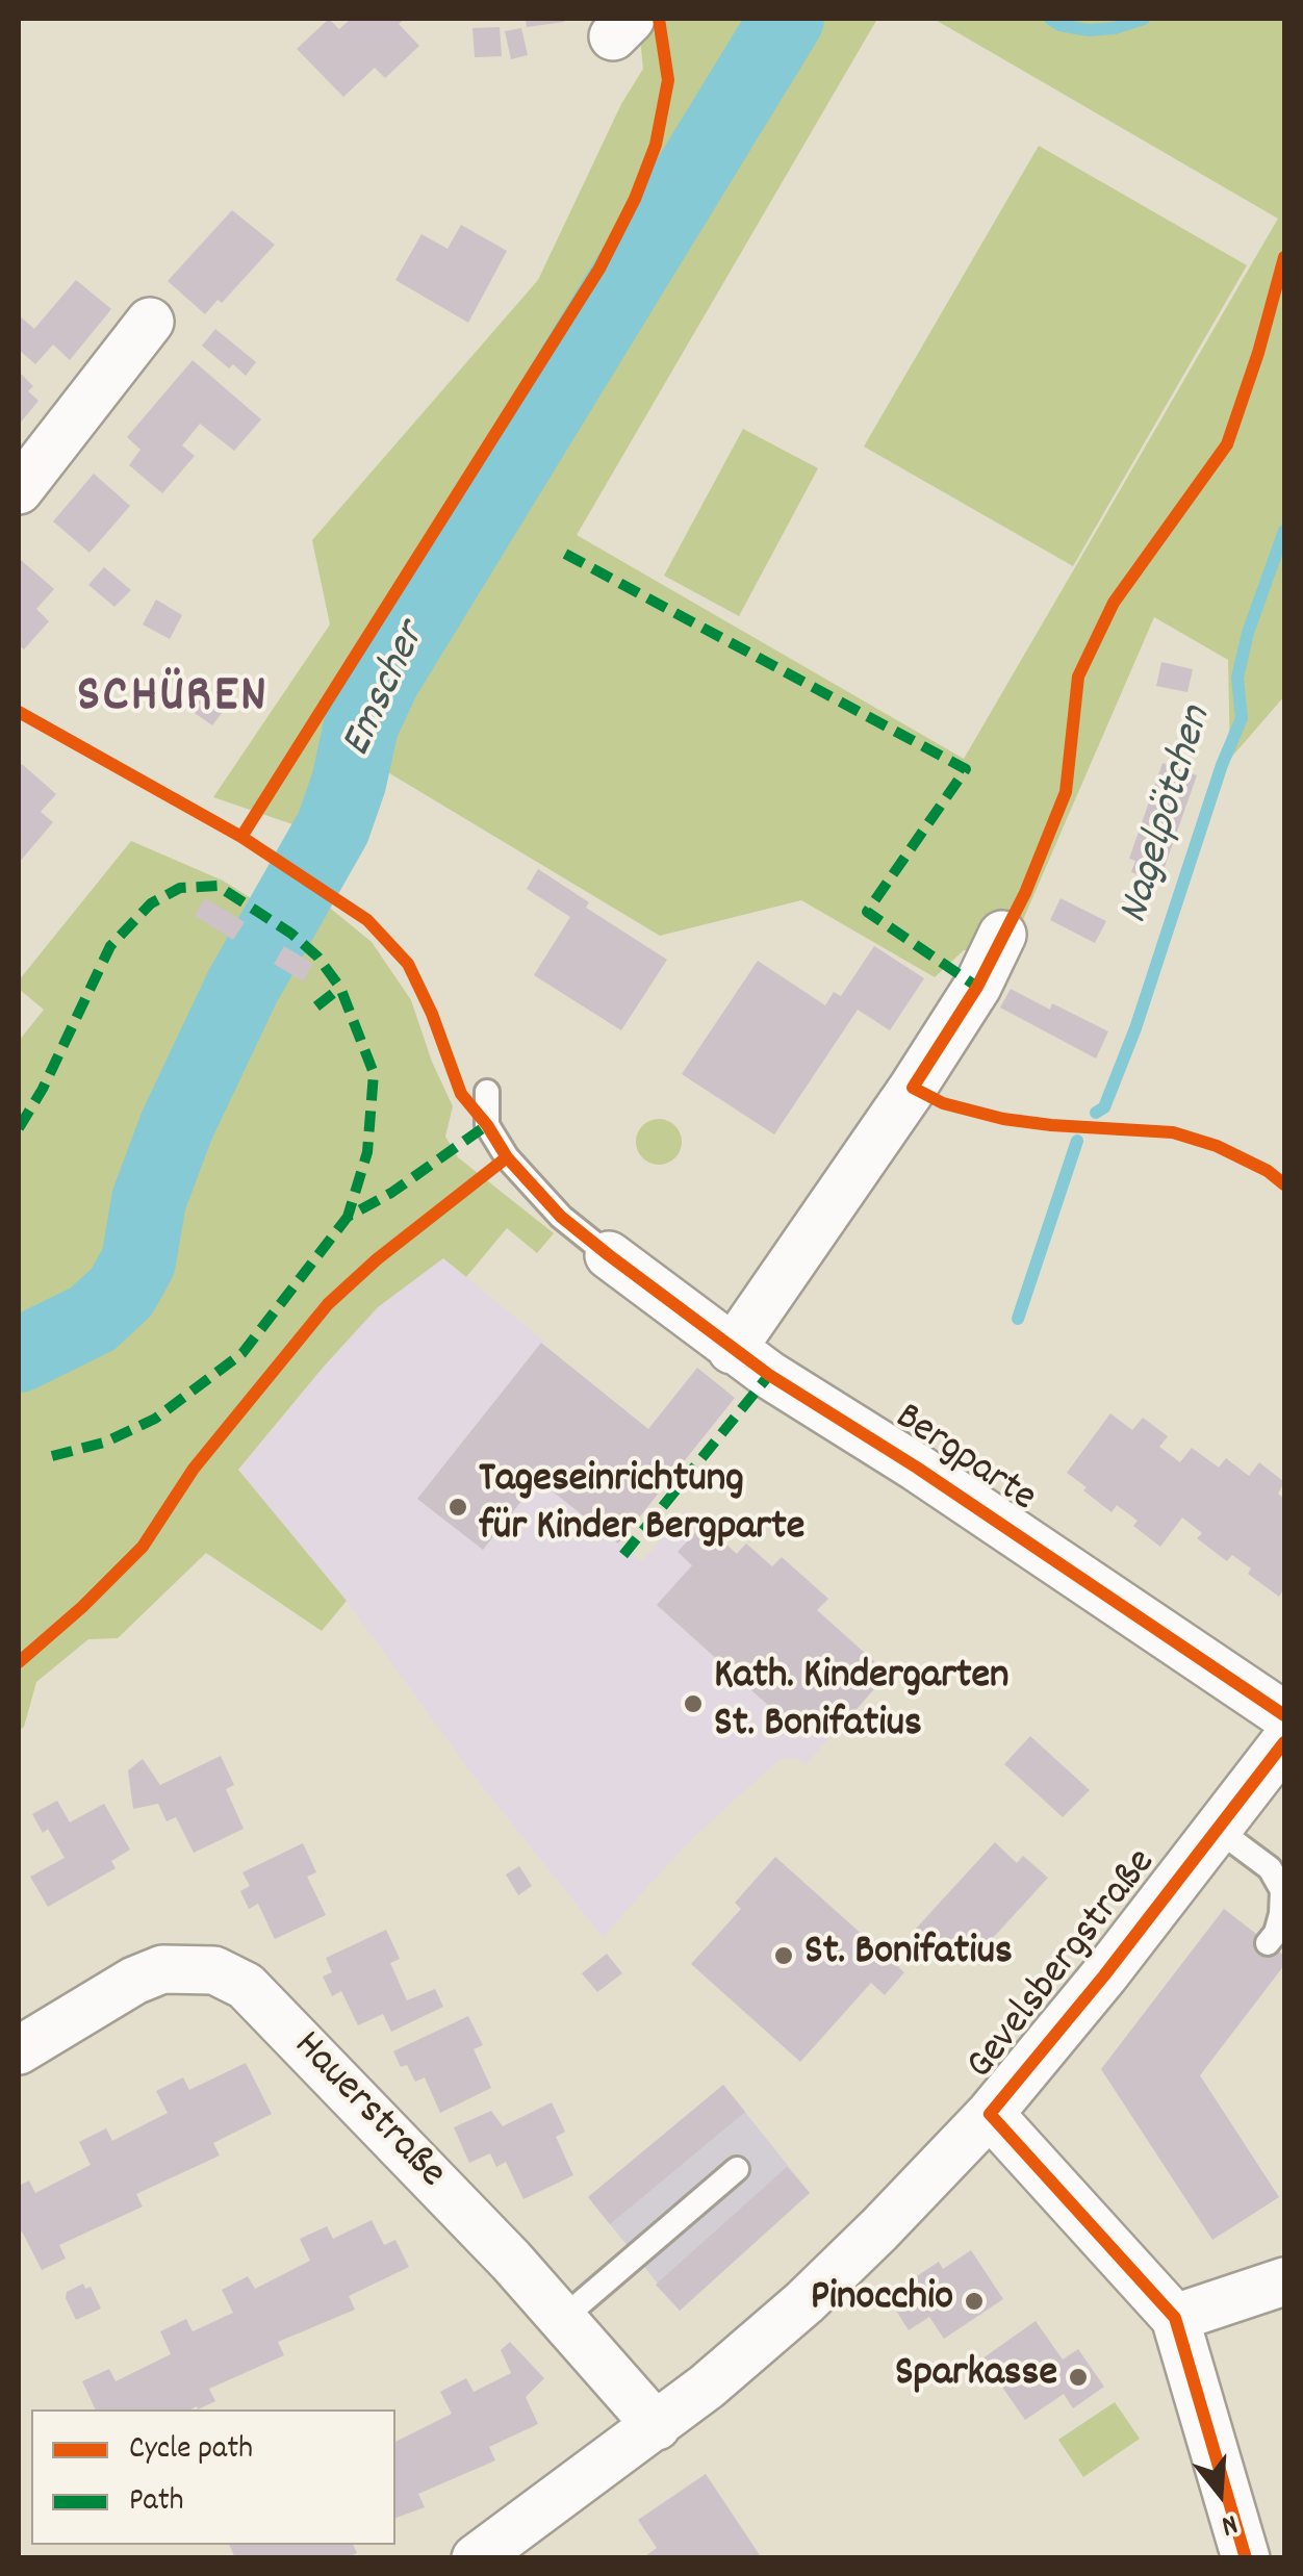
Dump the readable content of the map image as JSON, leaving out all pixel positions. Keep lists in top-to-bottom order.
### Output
{
  "streets": {
    "street": ["Bergparte", "Gevelsbergstraße", "Hauerstraße"]
  },
  "crossings": [
    ["Gevelsbergstraße", "Hauerstraße"]
  ],
  "districts": ["SCHÜREN"],
  "water": ["Emscher", "Nagelpötchen"],
  "places": [
    "Tageseinrichtung für Kinder Bergparte",
    "Kath. Kindergarten St. Bonifatius",
    "St. Bonifatius",
    "Pinocchio",
    "Sparkasse"
  ],
  "legend": ["Cycle path", "Path"],
  "north": "bottom"
}
